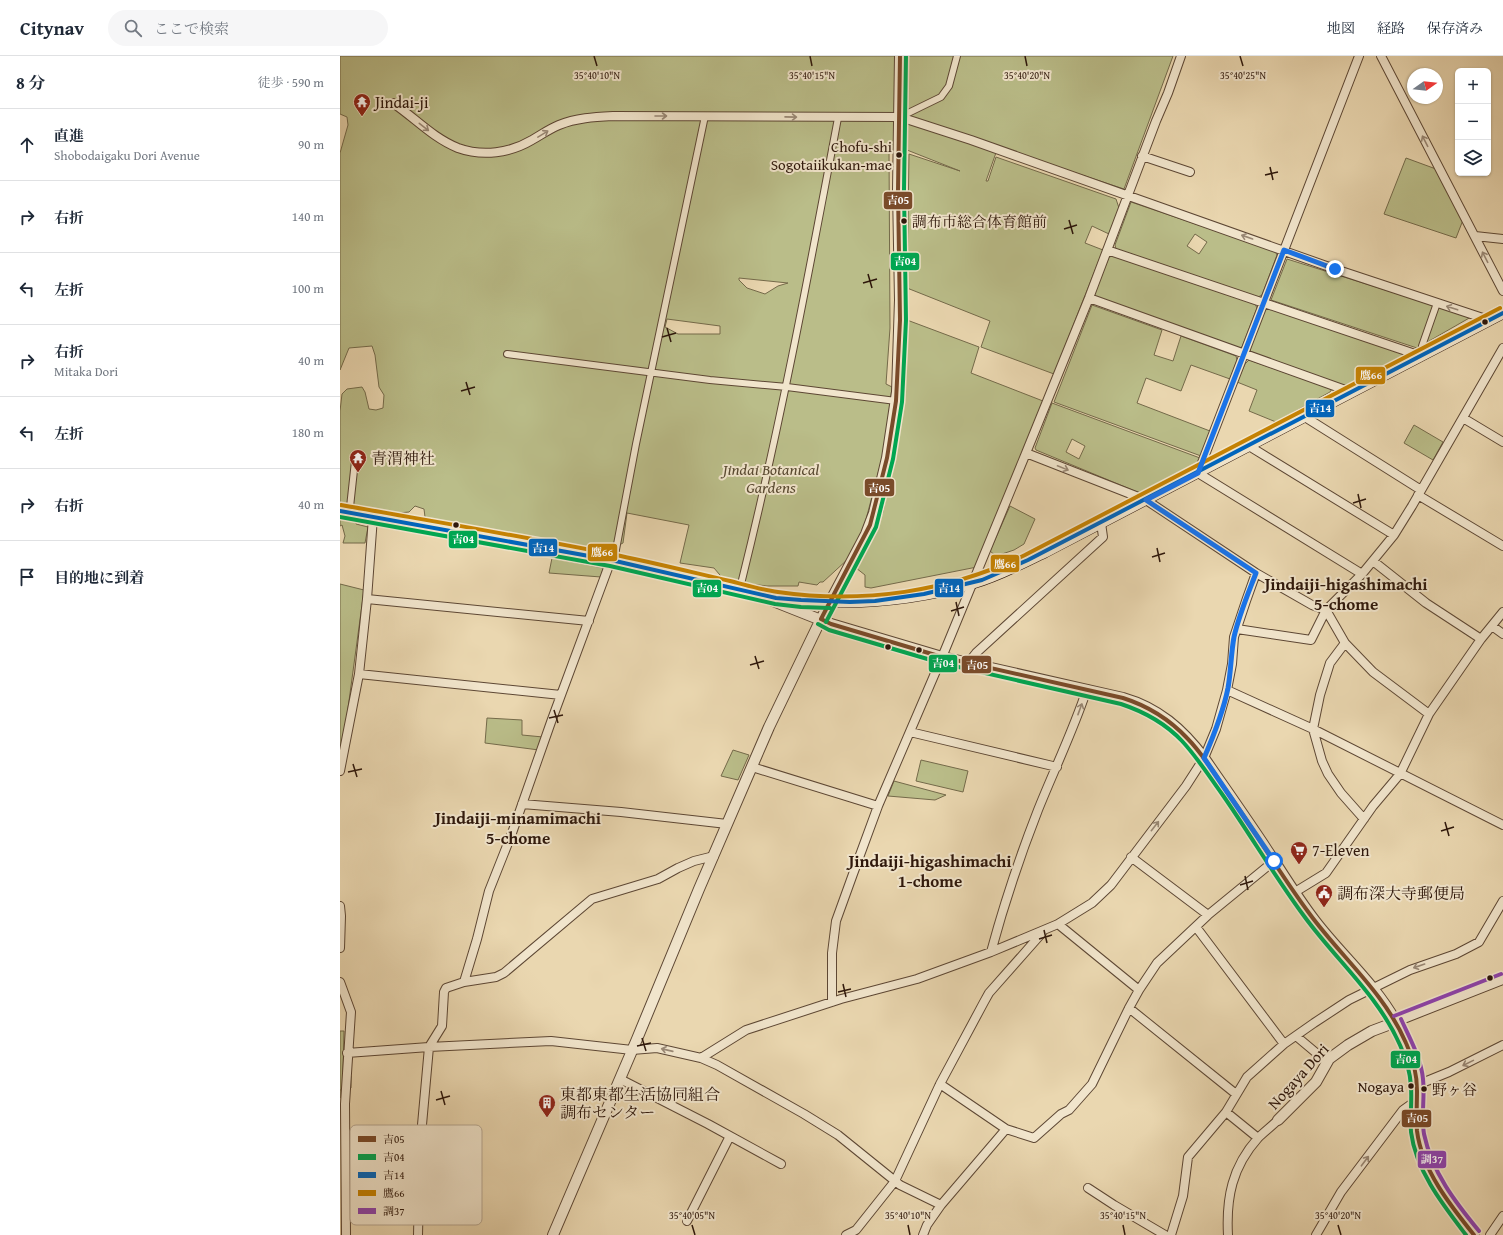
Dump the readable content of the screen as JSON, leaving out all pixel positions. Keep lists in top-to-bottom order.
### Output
{
  "streets": {
    "street": ["Nogaya Dori"]
  },
  "districts": ["Jindaiji-higashimachi 5-chome", "Jindaiji-minamimachi 5-chome", "Jindaiji-higashimachi 1-chome"],
  "parks": ["Jindai Botanical Gardens"],
  "places": {
    "temple": ["Jindai-ji", "青渭神社"],
    "other": [
      "Chofu-shi Sogotaiikukan-mae",
      "調布市総合体育館前",
      "Nogaya",
      "野ヶ谷"
    ],
    "supermarket": ["7-Eleven"],
    "public building": ["調布深大寺郵便局"],
    "building": ["東都東都生活協同組合 調布センター"]
  },
  "lines": [
    "transit line 吉05",
    "transit line 吉04",
    "transit line 鷹66",
    "transit line 吉14",
    "transit line 調37"
  ],
  "legend": [
    "吉05",
    "吉04",
    "吉14",
    "鷹66",
    "調37"
  ],
  "north": "right",
  "page": {
    "header": "Citynav",
    "search": "ここで検索",
    "nav": ["地図", "経路", "保存済み"],
    "heading": ["8 分", "徒歩 · 590 m"],
    "map_buttons": ["+", "−"],
    "list": [
      ["直進", "Shobodaigaku Dori Avenue", "90 m"],
      ["右折", "140 m"],
      ["左折", "100 m"],
      ["右折", "Mitaka Dori", "40 m"],
      ["左折", "180 m"],
      ["右折", "40 m"],
      "目的地に到着"
    ]
  },
  "coordinates": [
    "35°40'10\"N",
    "35°40'15\"N",
    "35°40'20\"N",
    "35°40'25\"N",
    "35°40'05\"N"
  ]
}
